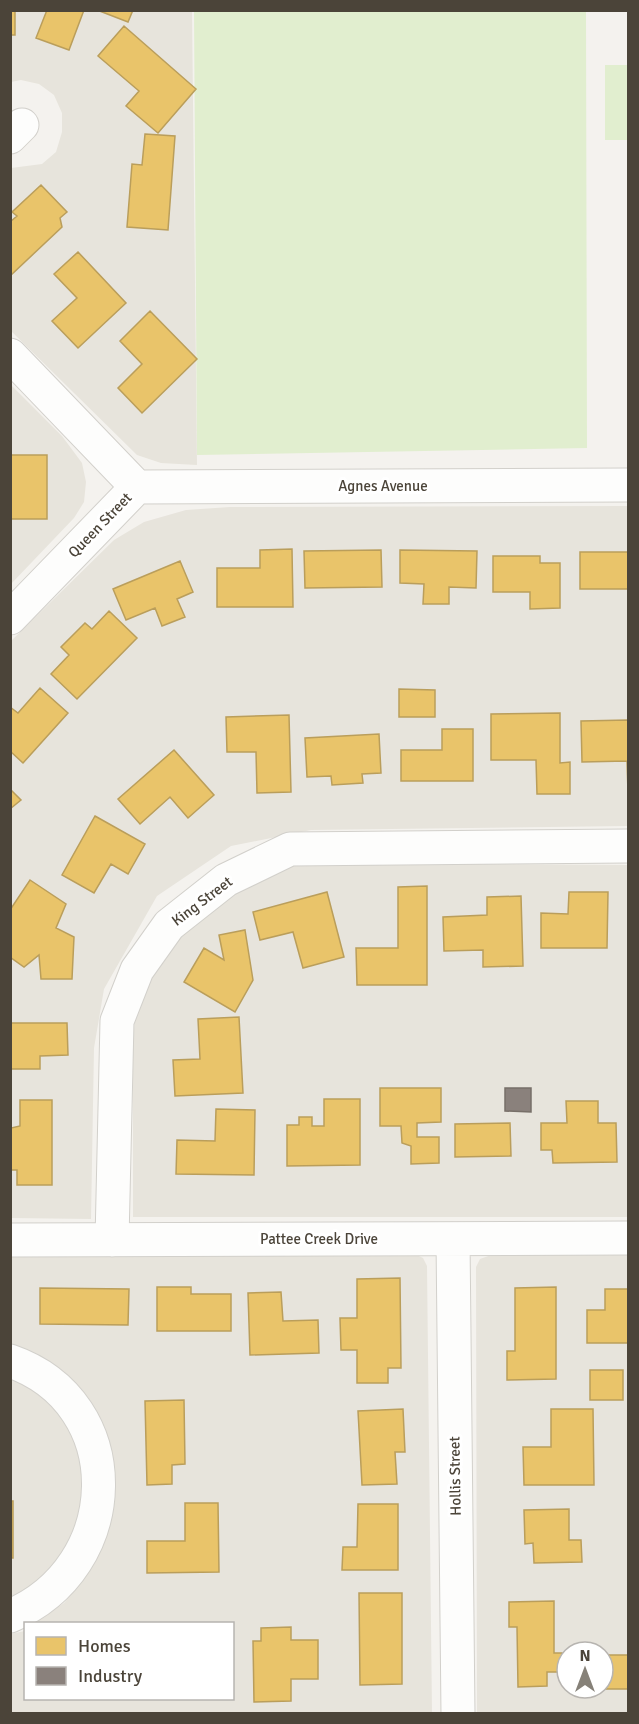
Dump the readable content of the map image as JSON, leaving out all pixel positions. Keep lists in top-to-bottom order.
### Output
{
  "streets": {
    "street": [
      "Agnes Avenue",
      "Queen Street",
      "King Street",
      "Pattee Creek Drive",
      "Hollis Street"
    ]
  },
  "crossings": [
    ["Agnes Avenue", "Queen Street"],
    ["King Street", "Pattee Creek Drive"],
    ["Pattee Creek Drive", "Hollis Street"]
  ],
  "legend": ["Homes", "Industry"],
  "north": "top"
}
